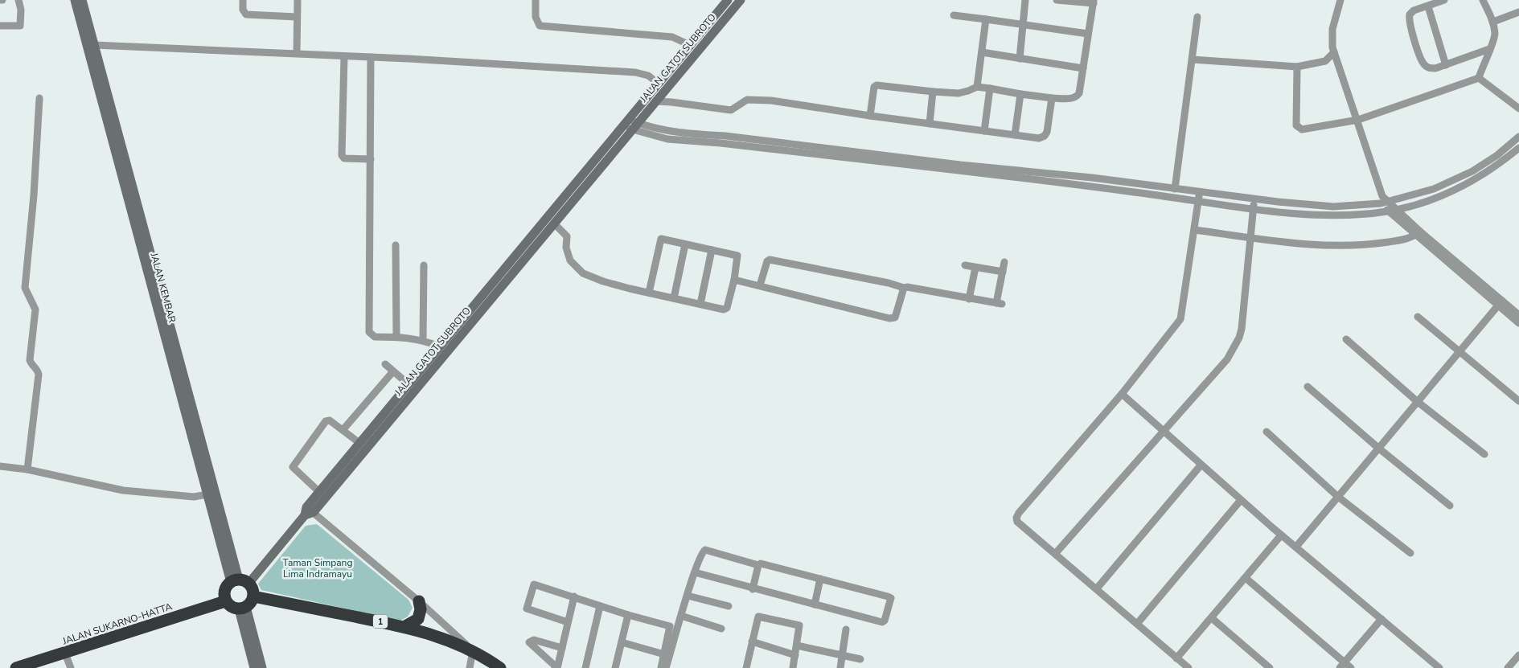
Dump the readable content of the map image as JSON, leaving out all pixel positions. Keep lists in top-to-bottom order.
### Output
{
  "streets": {
    "highway": ["1", "JALAN SUKARNO-HATTA"],
    "street": ["JALAN GATOT SUBROTO", "JALAN KEMBAR"]
  },
  "crossings": [
    ["JALAN GATOT SUBROTO", "JALAN KEMBAR"],
    ["JALAN GATOT SUBROTO", "1"],
    ["JALAN GATOT SUBROTO", "JALAN SUKARNO-HATTA"],
    ["JALAN KEMBAR", "1"],
    ["JALAN KEMBAR", "JALAN SUKARNO-HATTA"],
    ["1", "JALAN SUKARNO-HATTA"]
  ],
  "parks": ["Taman Simpang Lima Indramayu"]
}
